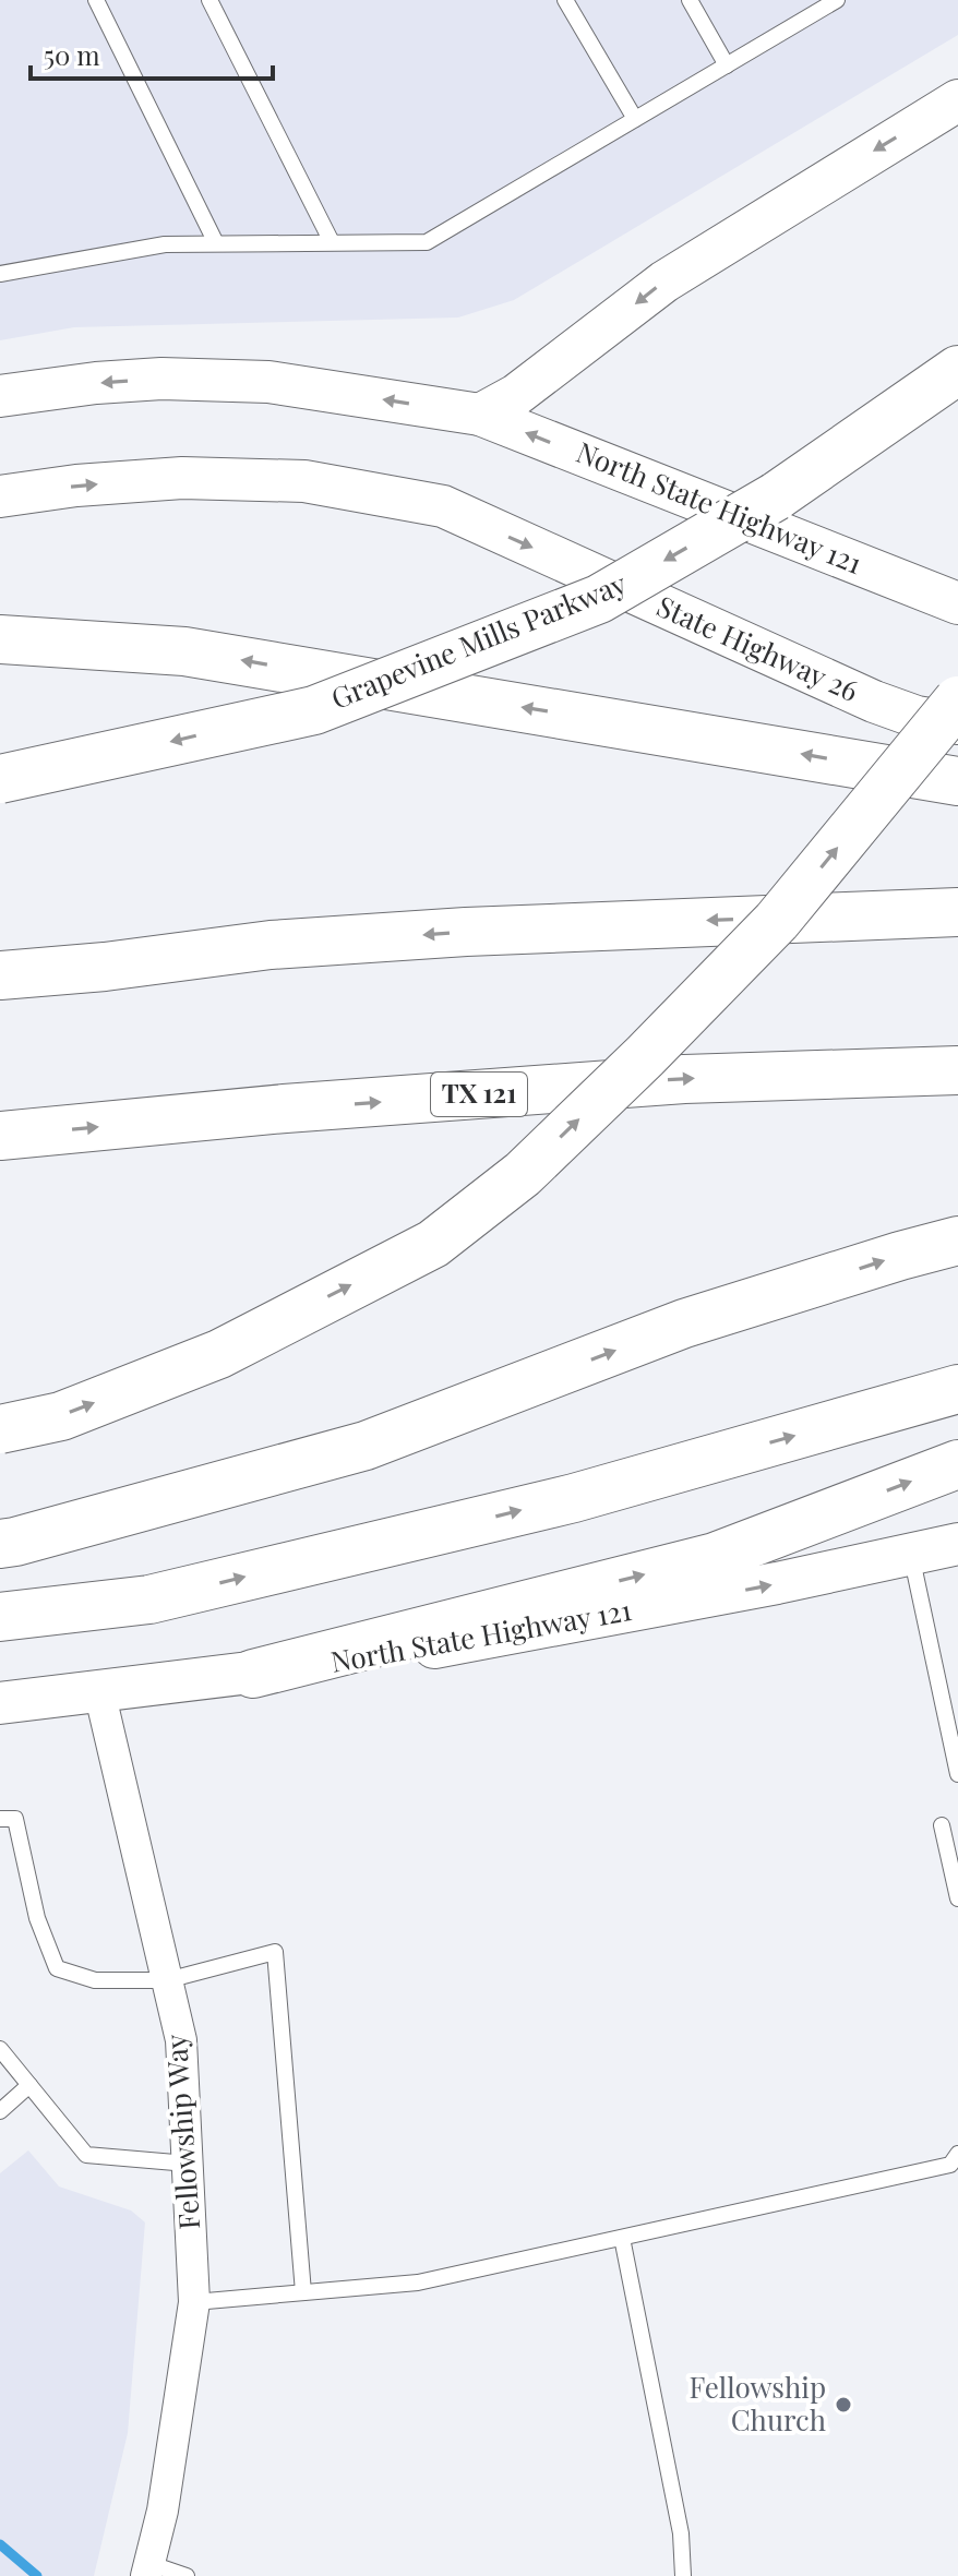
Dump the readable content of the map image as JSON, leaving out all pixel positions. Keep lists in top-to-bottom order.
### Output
{
  "streets": {
    "highway": ["Grapevine Mills Parkway", "TX 121"],
    "main road": ["North State Highway 121", "State Highway 26"],
    "street": ["Fellowship Way"]
  },
  "crossings": [
    ["North State Highway 121", "Fellowship Way"]
  ],
  "places": ["Fellowship Church"],
  "scale_bar": "50 m"
}
